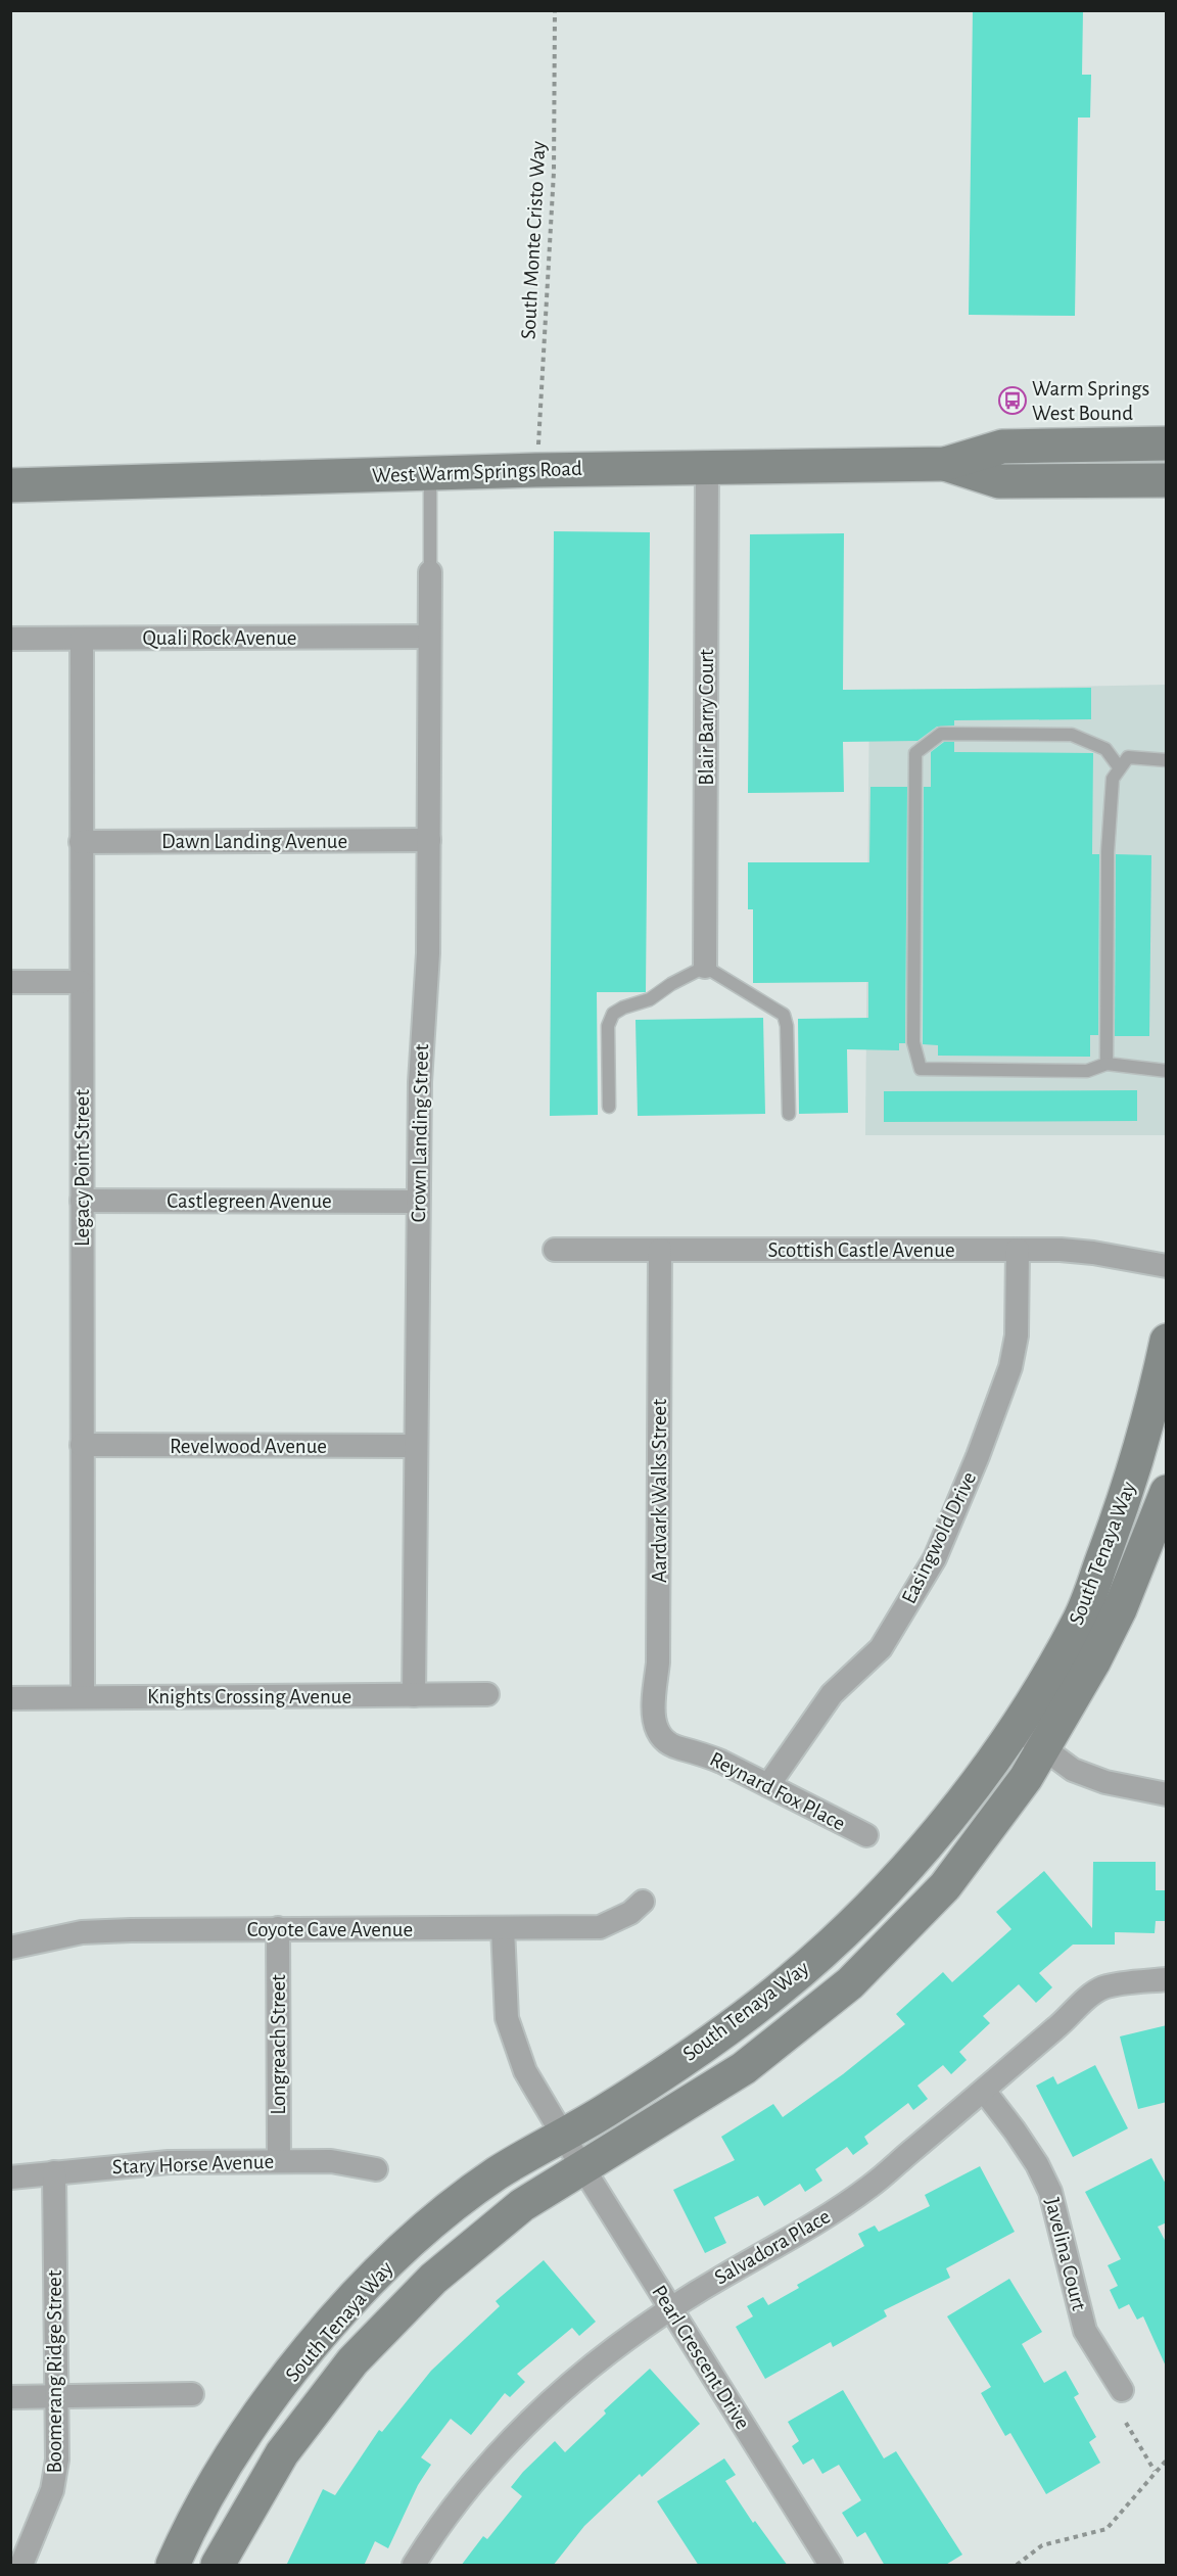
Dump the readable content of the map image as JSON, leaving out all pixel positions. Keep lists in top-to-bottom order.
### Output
{
  "streets": {
    "street": [
      "West Warm Springs Road",
      "Quali Rock Avenue",
      "Blair Barry Court",
      "Dawn Landing Avenue",
      "Crown Landing Street",
      "Legacy Point Street",
      "Castlegreen Avenue",
      "Scottish Castle Avenue",
      "Revelwood Avenue",
      "Aardvark Walks Street",
      "Easingwold Drive",
      "South Tenaya Way",
      "Knights Crossing Avenue",
      "Reynard Fox Place",
      "Coyote Cave Avenue",
      "Longreach Street",
      "Stary Horse Avenue",
      "Salvadora Place",
      "Javelina Court",
      "Pearl Crescent Drive",
      "Boomerang Ridge Street"
    ],
    "path": ["South Monte Cristo Way"]
  },
  "crossings": [
    ["South Monte Cristo Way", "West Warm Springs Road"],
    ["West Warm Springs Road", "Blair Barry Court"],
    ["Quali Rock Avenue", "Crown Landing Street"],
    ["Quali Rock Avenue", "Legacy Point Street"],
    ["Dawn Landing Avenue", "Crown Landing Street"],
    ["Dawn Landing Avenue", "Legacy Point Street"],
    ["Crown Landing Street", "Castlegreen Avenue"],
    ["Crown Landing Street", "Revelwood Avenue"],
    ["Crown Landing Street", "Knights Crossing Avenue"],
    ["Legacy Point Street", "Castlegreen Avenue"],
    ["Legacy Point Street", "Revelwood Avenue"],
    ["Legacy Point Street", "Knights Crossing Avenue"],
    ["Scottish Castle Avenue", "Aardvark Walks Street"],
    ["Scottish Castle Avenue", "Easingwold Drive"],
    ["Aardvark Walks Street", "Reynard Fox Place"],
    ["Easingwold Drive", "Reynard Fox Place"],
    ["South Tenaya Way", "Pearl Crescent Drive"],
    ["Coyote Cave Avenue", "Longreach Street"],
    ["Coyote Cave Avenue", "Pearl Crescent Drive"],
    ["Longreach Street", "Stary Horse Avenue"],
    ["Stary Horse Avenue", "Boomerang Ridge Street"],
    ["Salvadora Place", "Javelina Court"],
    ["Salvadora Place", "Pearl Crescent Drive"]
  ],
  "places": {
    "bus stop": ["Warm Springs West Bound"]
  }
}
